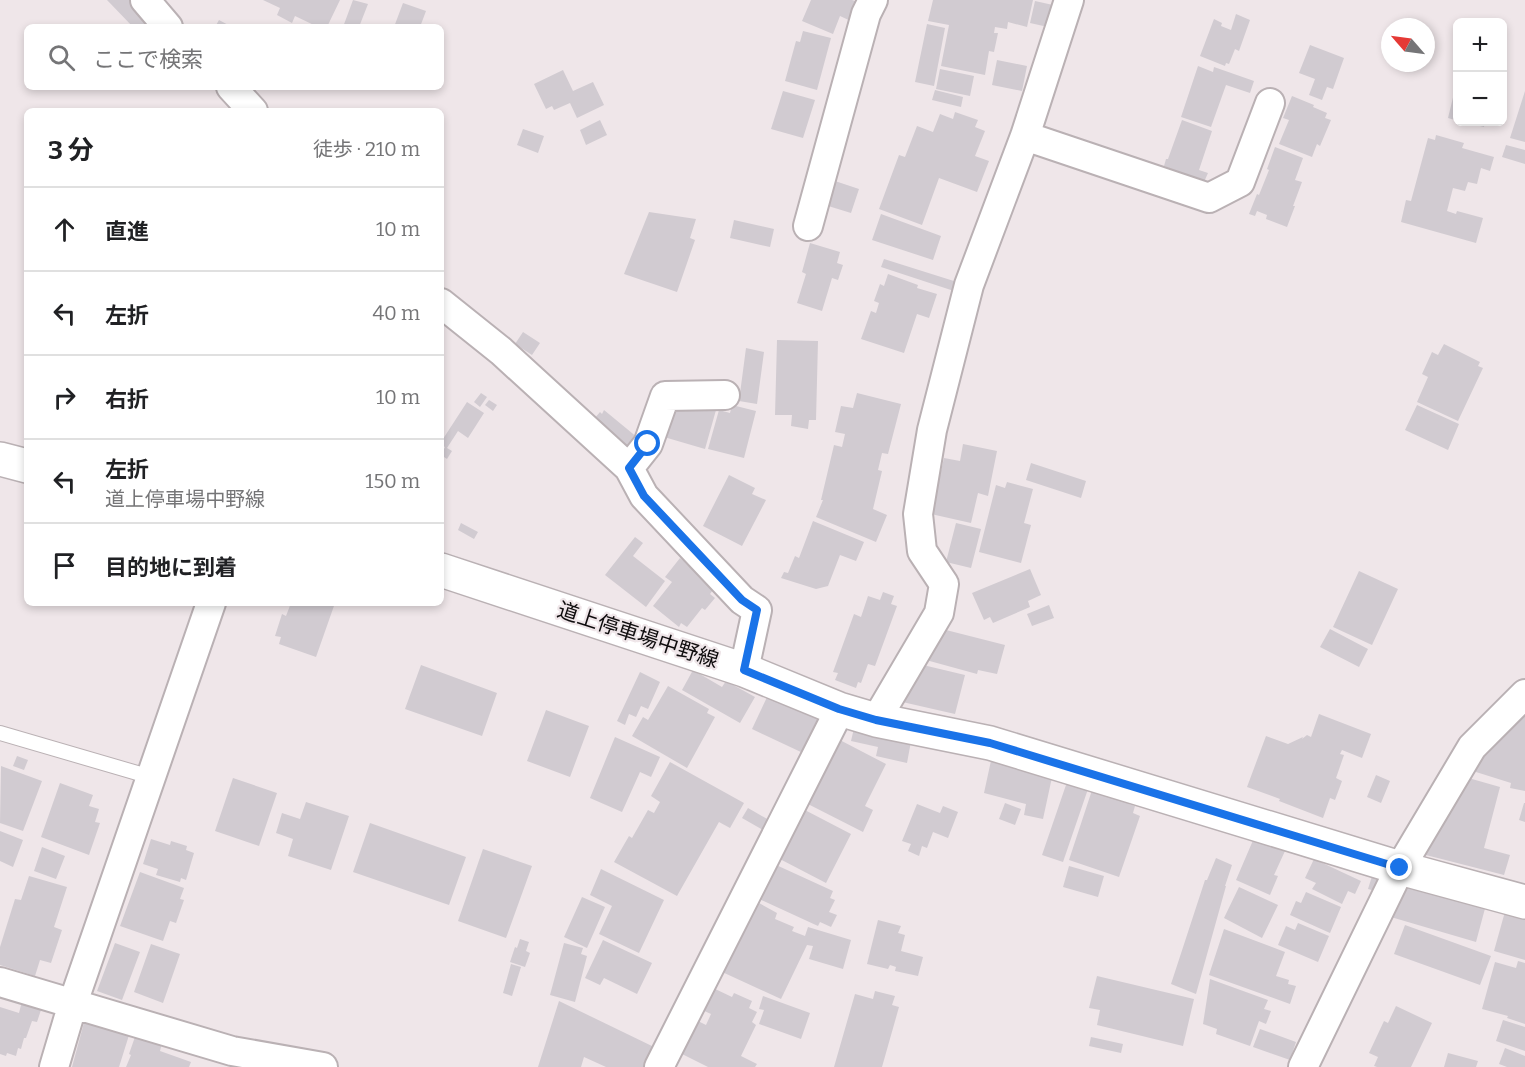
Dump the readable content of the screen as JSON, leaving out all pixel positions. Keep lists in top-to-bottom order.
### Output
{
  "streets": {
    "main road": ["道上停車場中野線"]
  },
  "north": "top left",
  "page": {
    "map_buttons": ["+", "−"],
    "search": "ここで検索",
    "heading": ["3 分", "徒歩 · 210 m"],
    "list": [
      ["直進", "10 m"],
      ["左折", "40 m"],
      ["右折", "10 m"],
      ["左折", "道上停車場中野線", "150 m"],
      "目的地に到着"
    ]
  }
}
